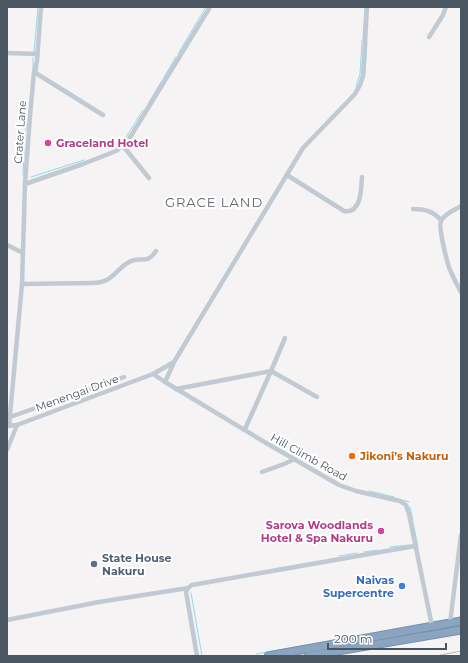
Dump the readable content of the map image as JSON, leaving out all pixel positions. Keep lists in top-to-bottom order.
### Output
{
  "streets": {
    "street": ["Crater Lane", "Menengai Drive", "Hill Climb Road"]
  },
  "crossings": [
    ["Crater Lane", "Menengai Drive"],
    ["Menengai Drive", "Hill Climb Road"]
  ],
  "districts": ["GRACE LAND"],
  "places": [
    "Graceland Hotel",
    "Jikoni’s Nakuru",
    "Sarova Woodlands Hotel & Spa Nakuru",
    "State House Nakuru",
    "Naivas Supercentre"
  ],
  "scale_bar": "200 m"
}
